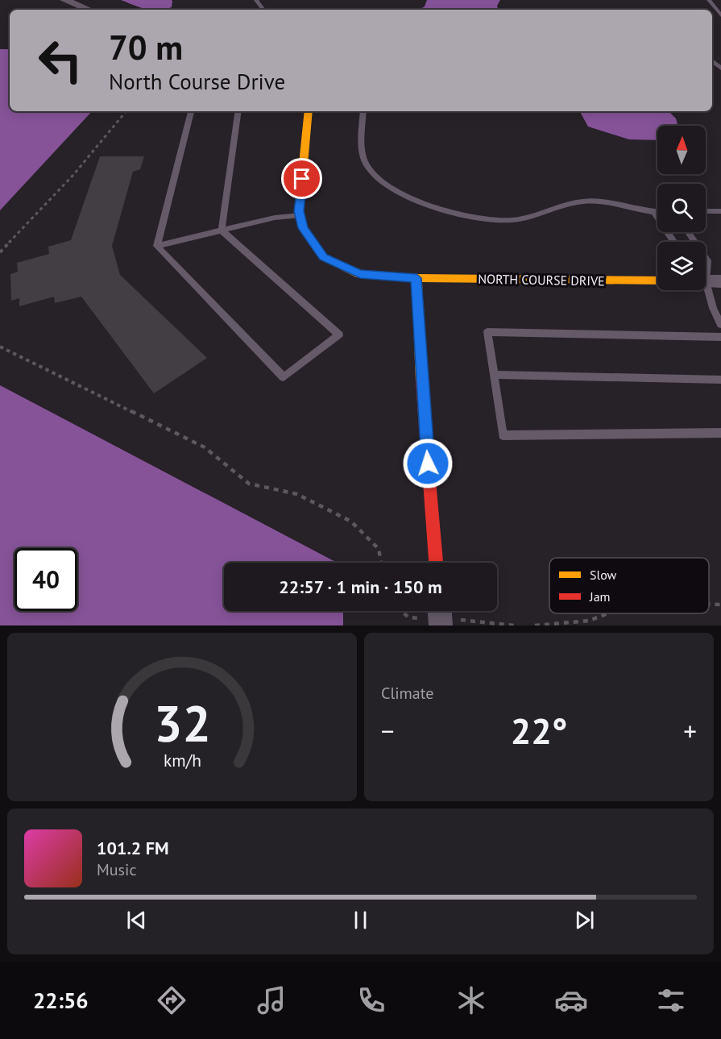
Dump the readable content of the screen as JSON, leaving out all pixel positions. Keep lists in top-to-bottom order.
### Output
{
  "streets": {
    "street": ["NORTH COURSE DRIVE"]
  },
  "legend": ["Slow", "Jam"],
  "north": "top",
  "page": {
    "turn": ["70 m", "North Course Drive"],
    "limit": "40",
    "trip": "22:57 · 1 min · 150 m",
    "tile": "Climate",
    "heat": ["−", "22°", "+"],
    "song": ["101.2 FM", "Music"],
    "tabs": "22:56",
    "gauge": ["32", "km/h"]
  }
}
